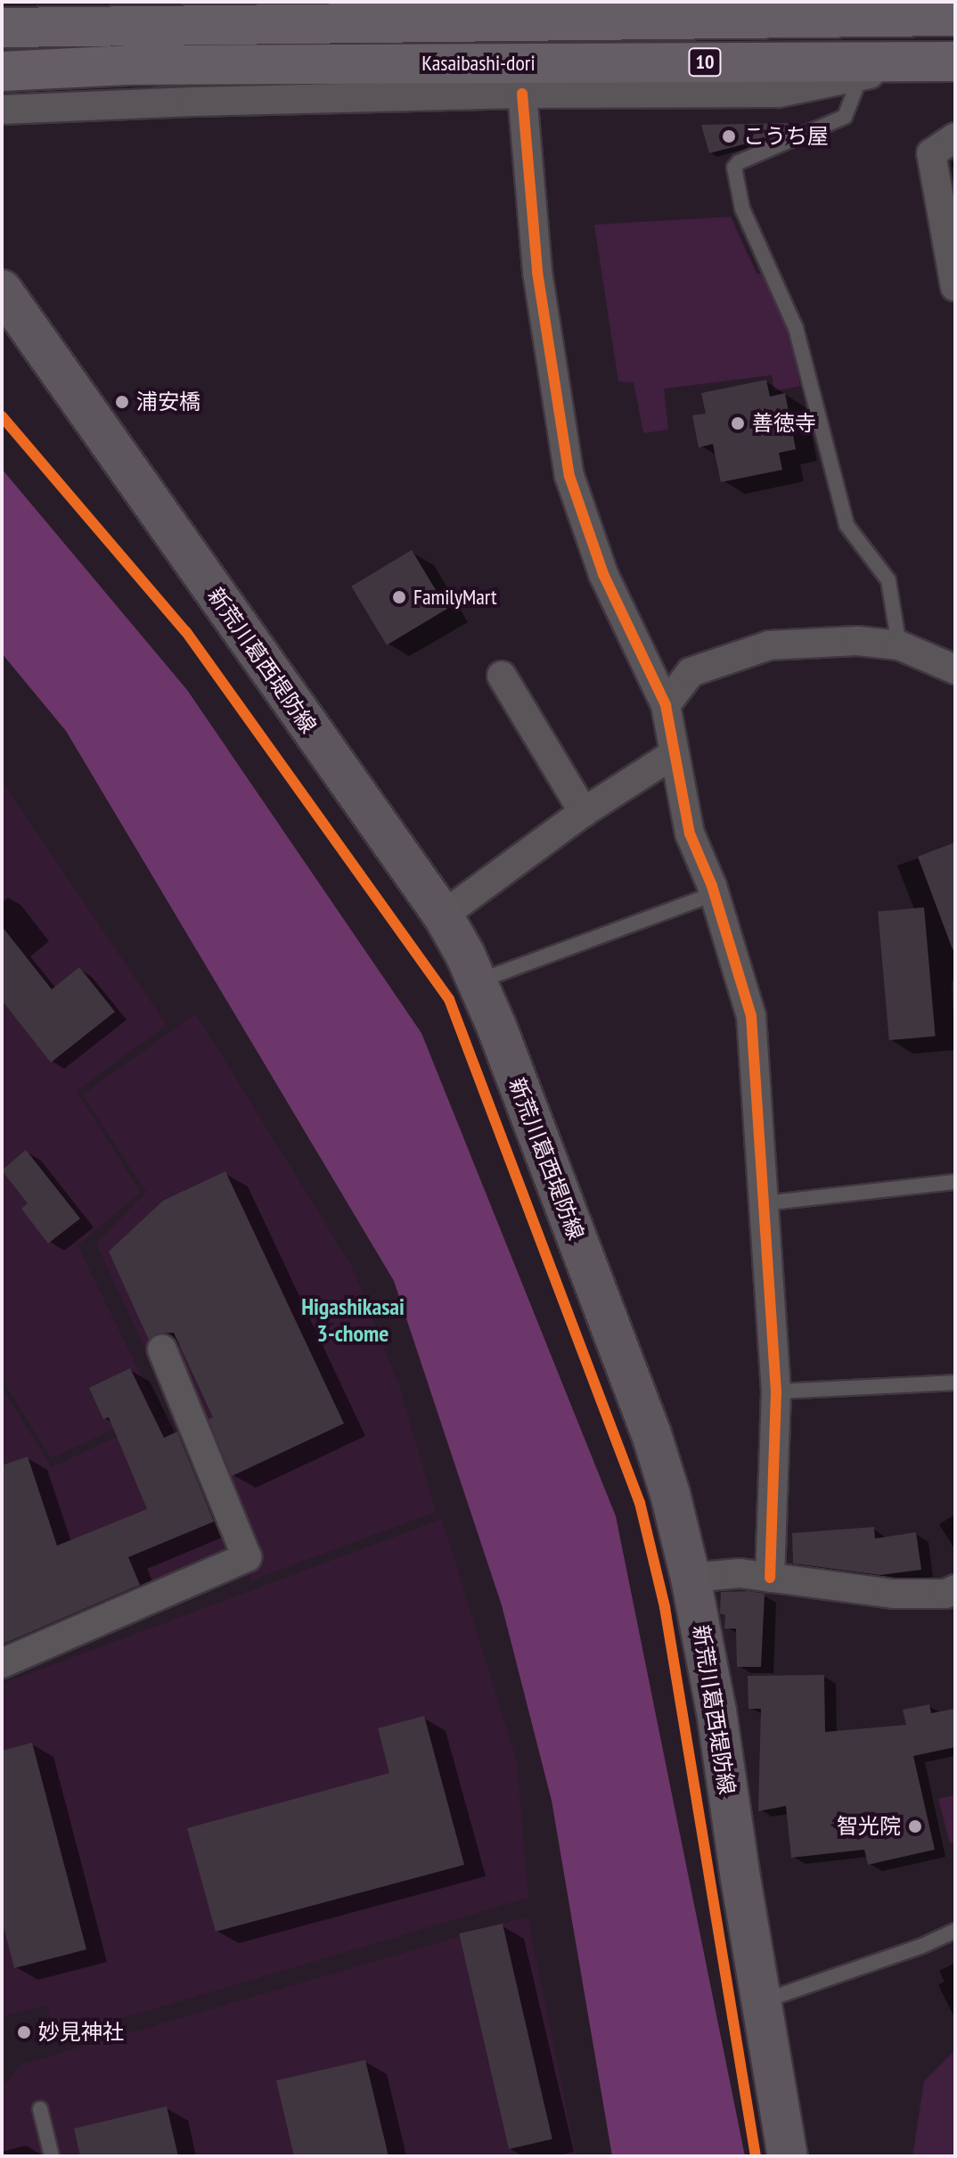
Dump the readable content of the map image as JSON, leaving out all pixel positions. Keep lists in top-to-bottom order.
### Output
{
  "streets": {
    "main road": ["10", "Kasaibashi-dori", "新荒川葛西堤防線"]
  },
  "districts": ["Higashikasai 3-chome"],
  "places": [
    "こうち屋",
    "浦安橋",
    "善徳寺",
    "FamilyMart",
    "智光院",
    "妙見神社"
  ]
}
